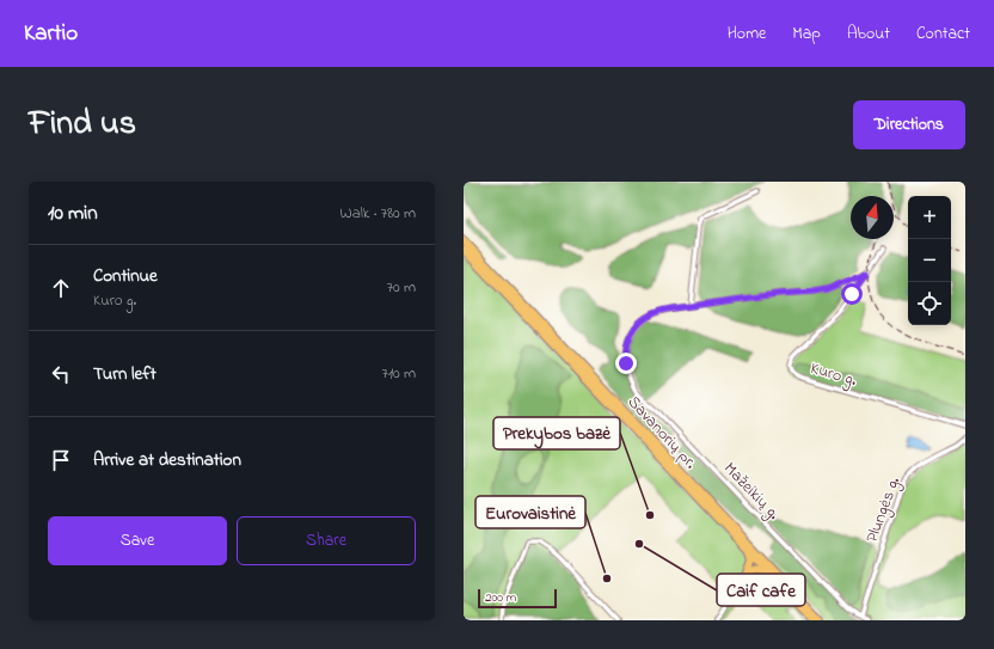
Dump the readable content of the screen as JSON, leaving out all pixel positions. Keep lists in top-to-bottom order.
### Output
{
  "streets": {
    "highway": ["Savanorių pr."],
    "street": ["Kuro g.", "Mažeikių g.", "Plungės g."]
  },
  "crossings": [
    ["Mažeikių g.", "Plungės g."]
  ],
  "places": ["Prekybos bazė", "Caif cafe", "Eurovaistinė"],
  "scale_bar": "200 m",
  "north": "top",
  "page": {
    "header": "Kartio",
    "nav": [
      "Home",
      "Map",
      "About",
      "Contact"
    ],
    "title": "Find us",
    "buttons": [
      "Directions",
      ["Save", "Share"]
    ],
    "heading": ["10 min", "Walk · 780 m"],
    "map_buttons": ["+", "−"],
    "list": [
      ["Continue", "Kuro g.", "70 m"],
      ["Turn left", "710 m"],
      "Arrive at destination"
    ],
    "scale": "200 m"
  }
}
